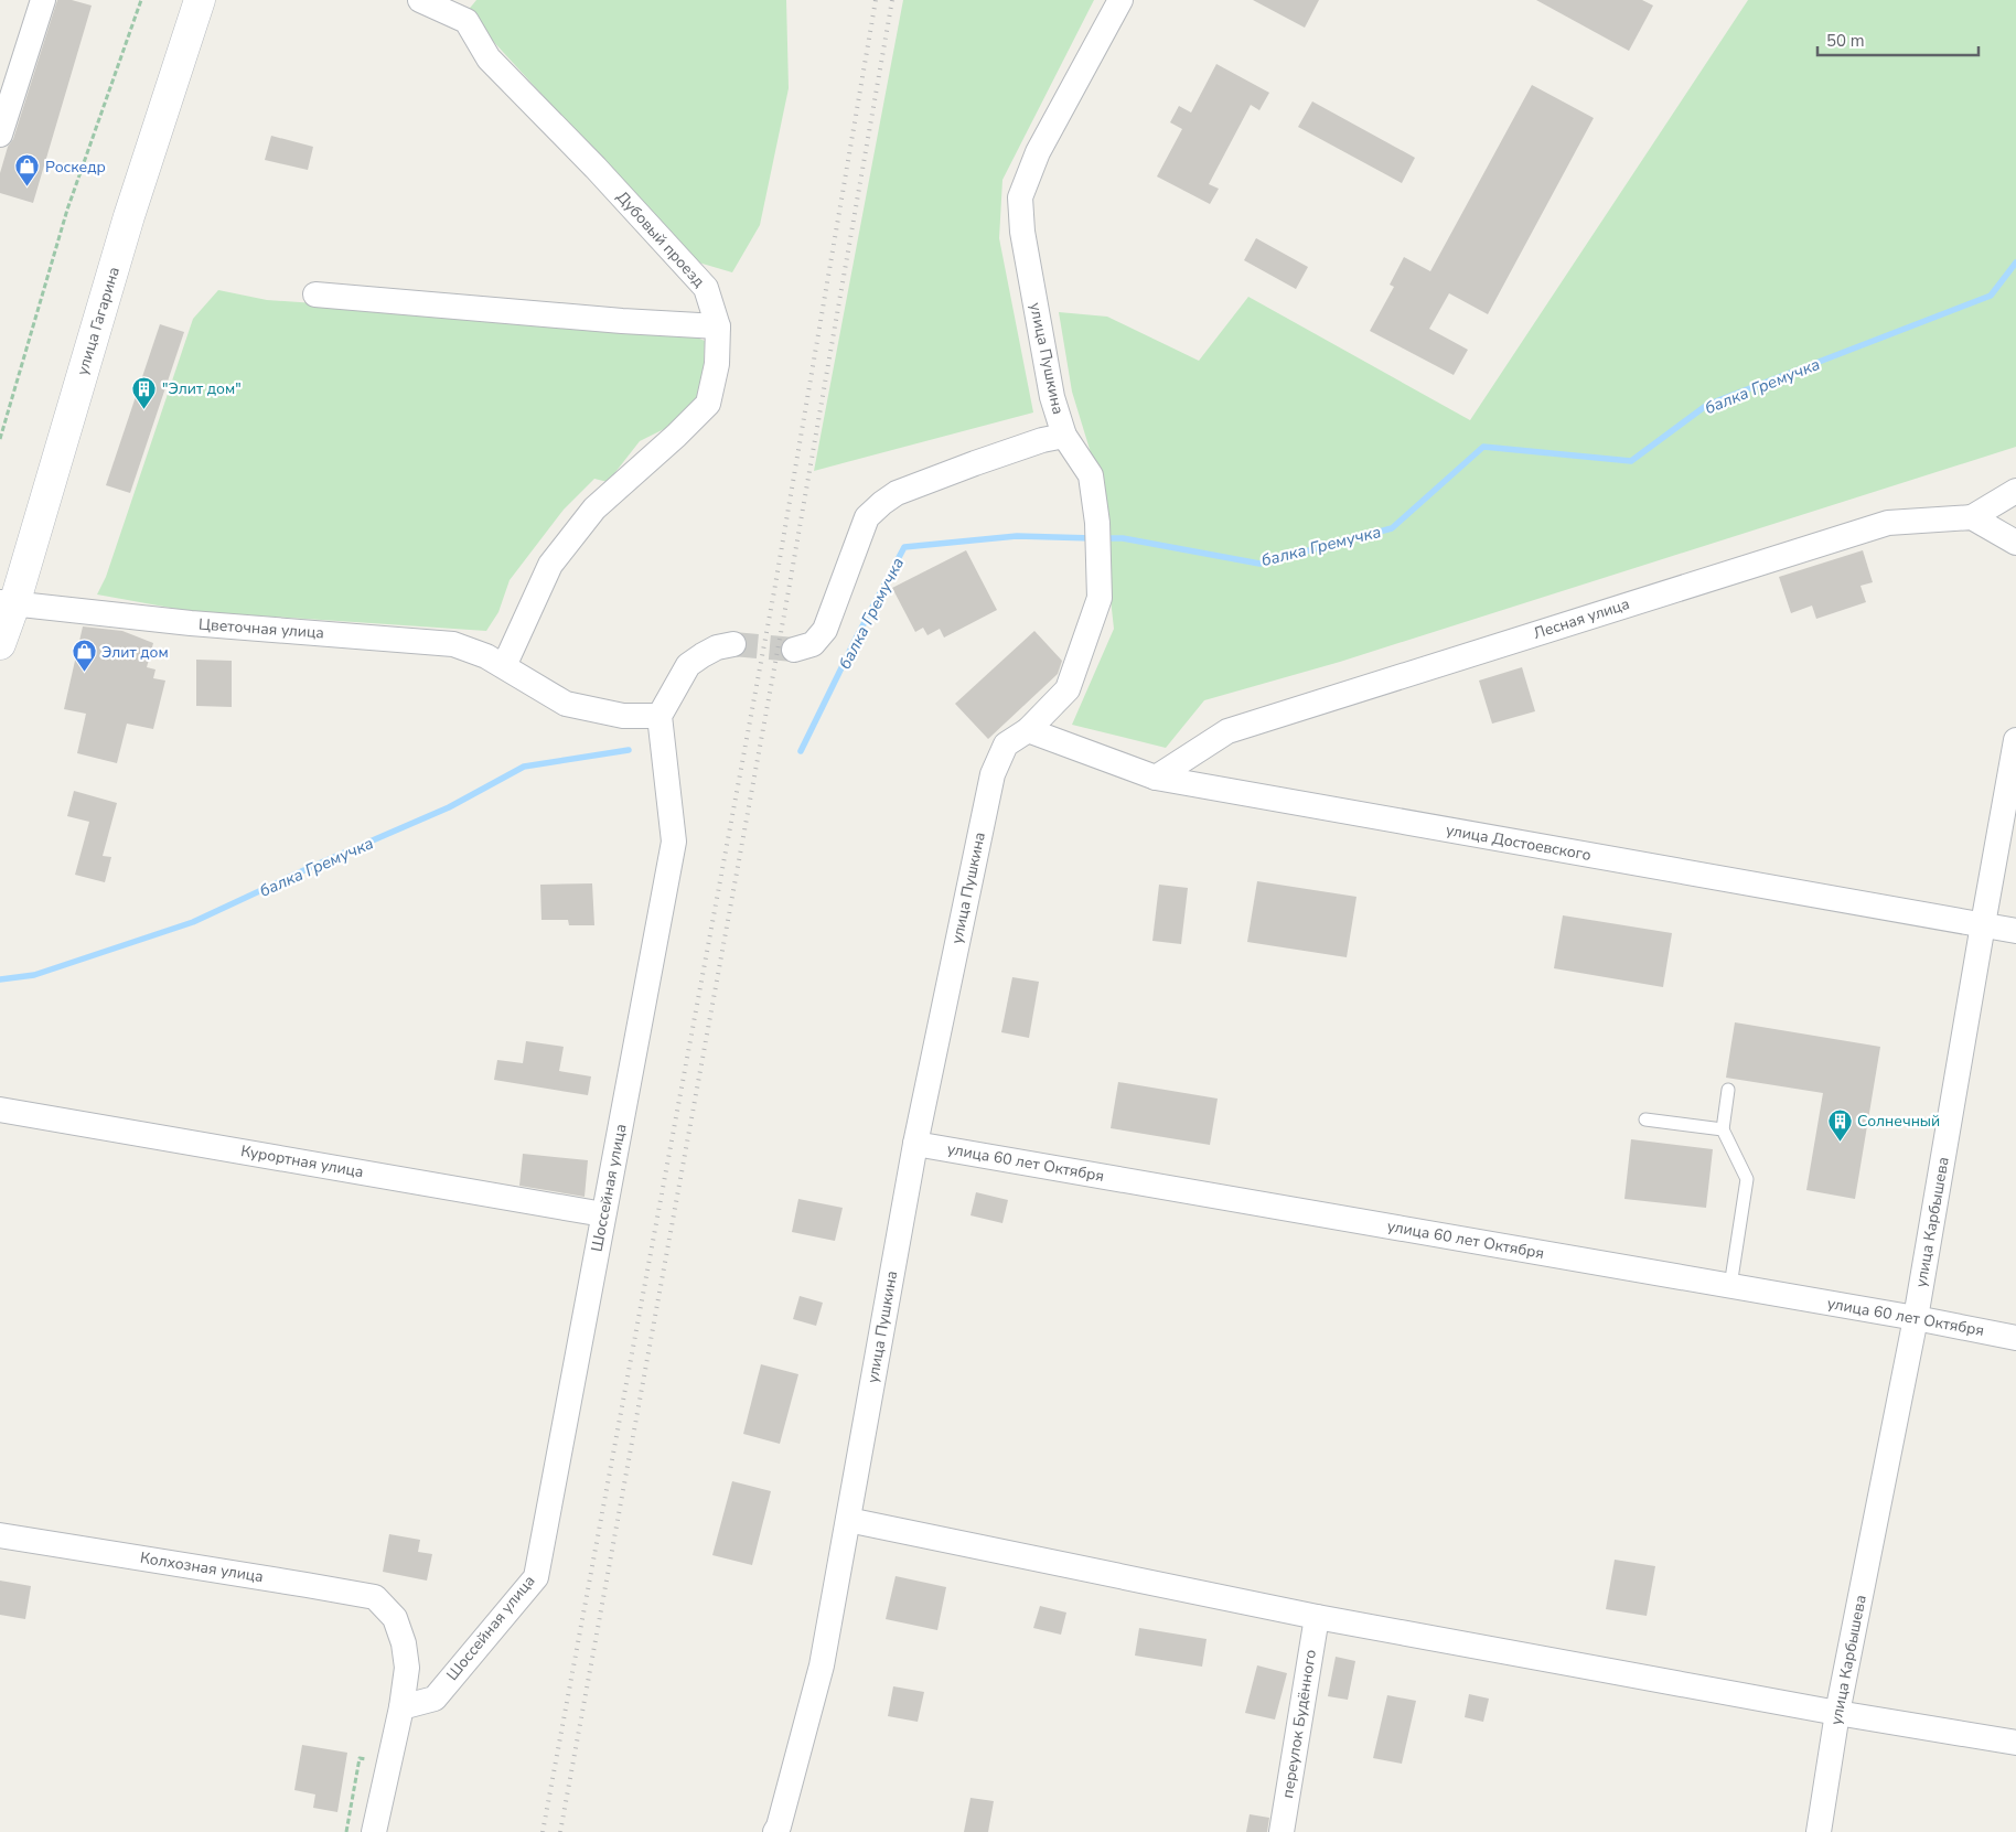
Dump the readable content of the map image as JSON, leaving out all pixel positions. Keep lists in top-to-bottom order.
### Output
{
  "streets": {
    "main road": ["улица Гагарина"],
    "street": [
      "Дубовый проезд",
      "улица Пушкина",
      "Лесная улица",
      "Цветочная улица",
      "улица Достоевского",
      "Курортная улица",
      "улица 60 лет Октября",
      "Шоссейная улица",
      "улица Карбышева",
      "Колхозная улица",
      "переулок Будённого"
    ]
  },
  "crossings": [
    ["улица Гагарина", "Цветочная улица"],
    ["улица Пушкина", "улица Достоевского"],
    ["улица Пушкина", "улица 60 лет Октября"],
    ["Лесная улица", "улица Достоевского"],
    ["Цветочная улица", "Шоссейная улица"],
    ["улица Достоевского", "улица Карбышева"],
    ["Курортная улица", "Шоссейная улица"],
    ["улица 60 лет Октября", "улица Карбышева"],
    ["Шоссейная улица", "Колхозная улица"]
  ],
  "water": ["балка Гремучка"],
  "places": {
    "shop": ["Роскедр", "Элит дом"],
    "building": ["\"Элит дом\"", "Солнечный"]
  },
  "scale_bar": "50 m"
}
